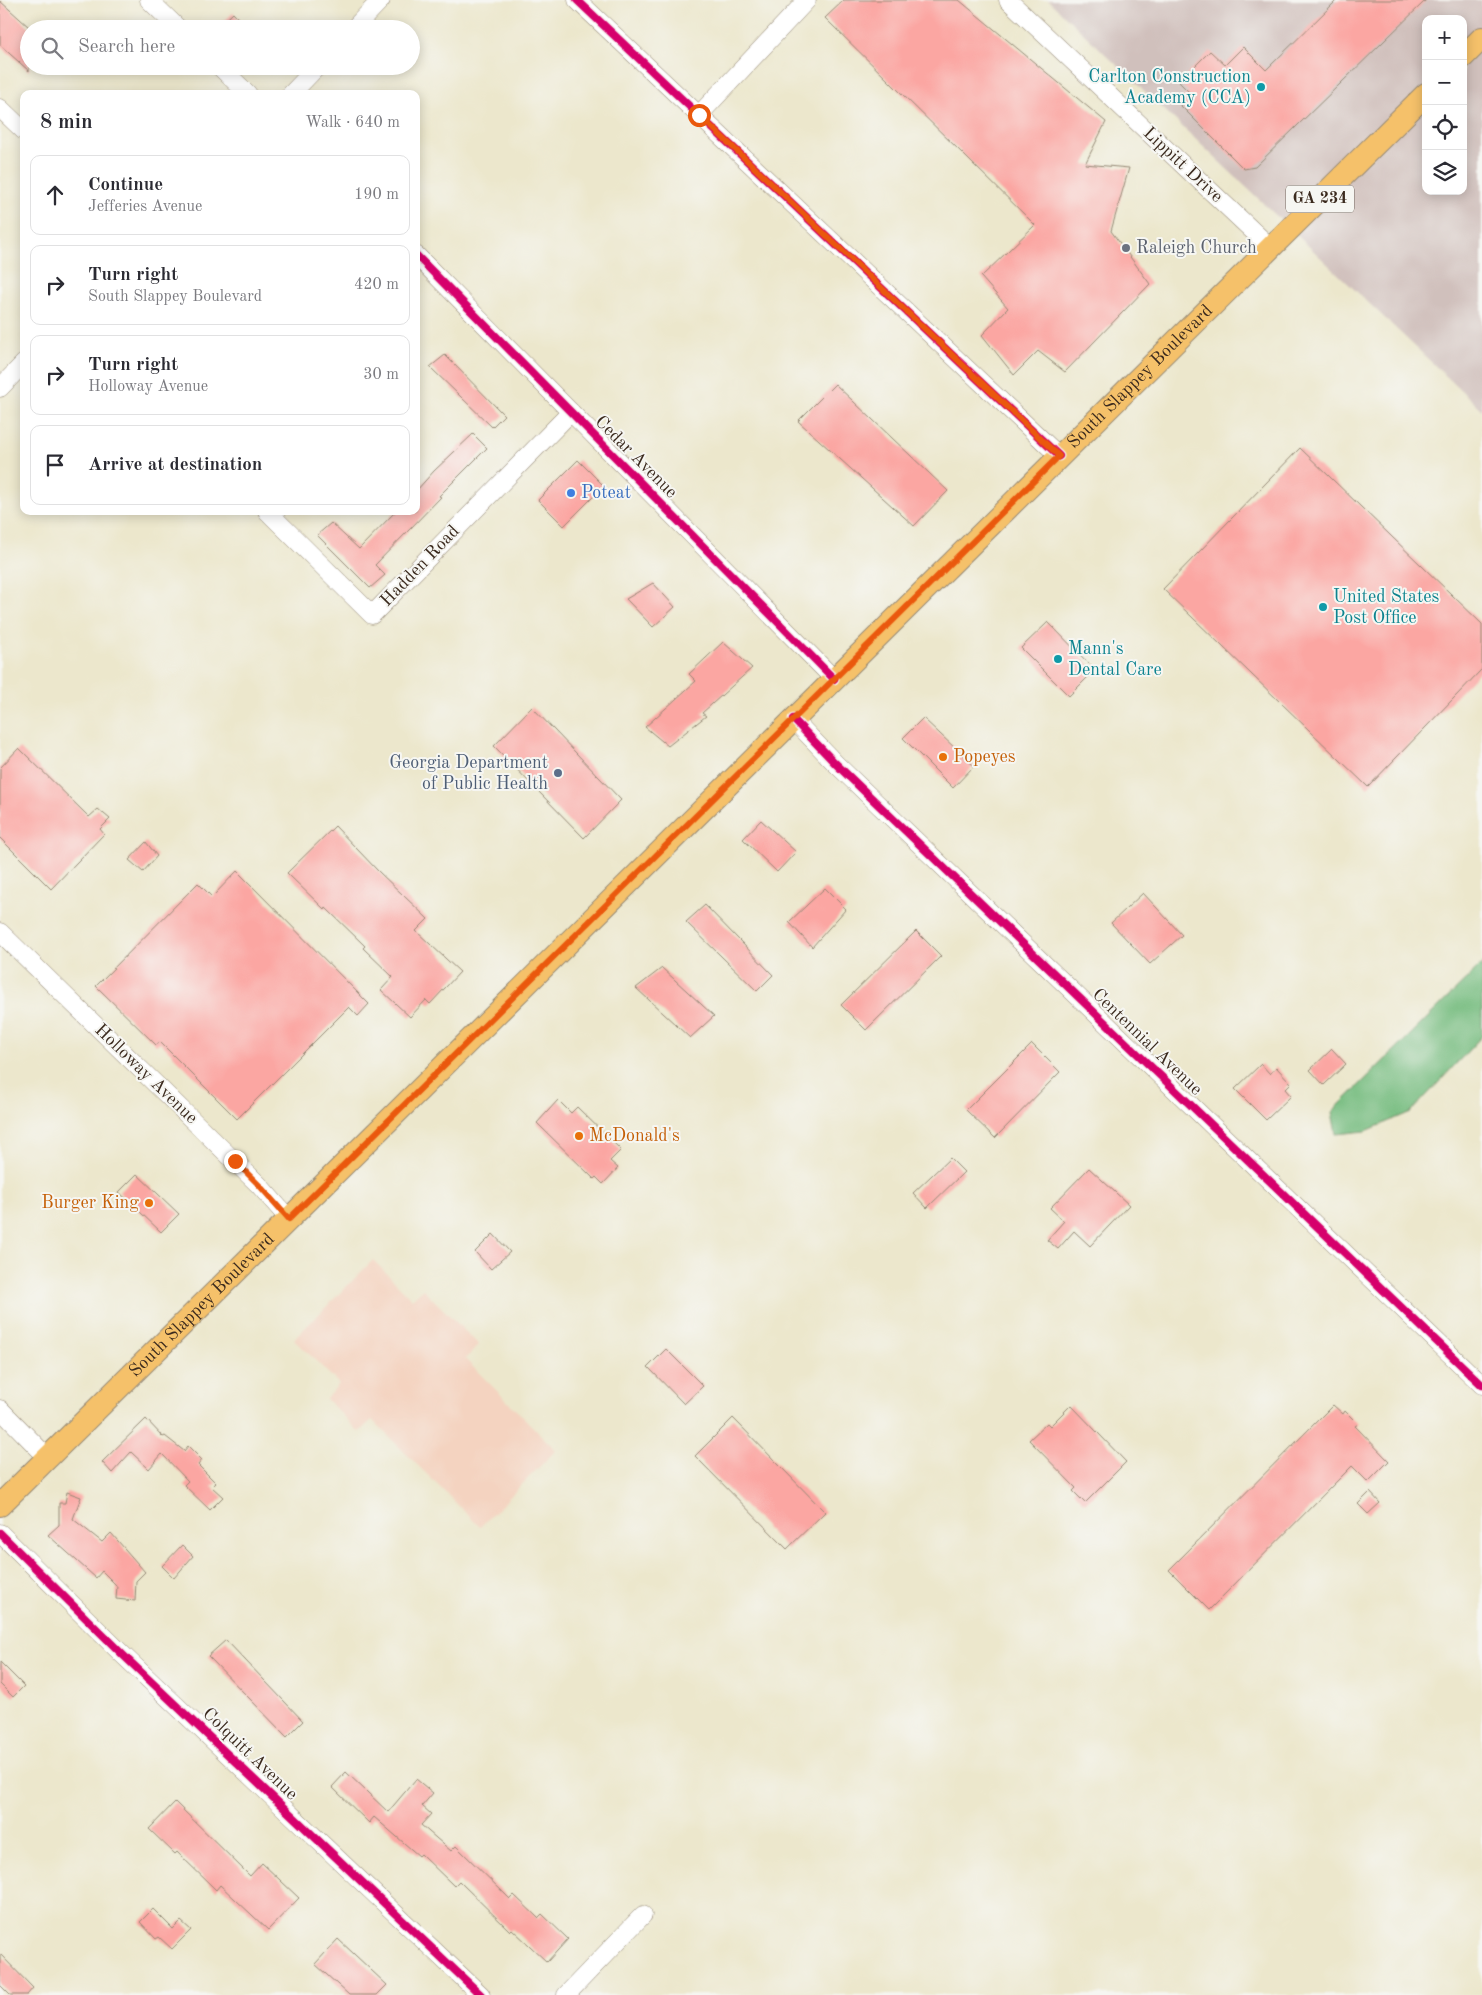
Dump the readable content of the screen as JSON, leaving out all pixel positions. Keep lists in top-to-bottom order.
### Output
{
  "streets": {
    "main road": ["GA 234", "South Slappey Boulevard"],
    "street": [
      "Lippitt Drive",
      "Cedar Avenue",
      "Hadden Road",
      "Centennial Avenue",
      "Holloway Avenue",
      "Colquitt Avenue"
    ]
  },
  "crossings": [
    ["Lippitt Drive", "South Slappey Boulevard"],
    ["South Slappey Boulevard", "Cedar Avenue"],
    ["South Slappey Boulevard", "Centennial Avenue"],
    ["South Slappey Boulevard", "Holloway Avenue"],
    ["Cedar Avenue", "Hadden Road"]
  ],
  "places": [
    "Carlton Construction Academy (CCA)",
    "Raleigh Church",
    "Poteat",
    "United States Post Office",
    "Mann's Dental Care",
    "Popeyes",
    "Georgia Department of Public Health",
    "McDonald's",
    "Burger King"
  ],
  "page": {
    "map_buttons": ["+", "−"],
    "search": "Search here",
    "heading": ["8 min", "Walk · 640 m"],
    "list": [
      ["Continue", "Jefferies Avenue", "190 m"],
      ["Turn right", "South Slappey Boulevard", "420 m"],
      ["Turn right", "Holloway Avenue", "30 m"],
      "Arrive at destination"
    ]
  }
}
